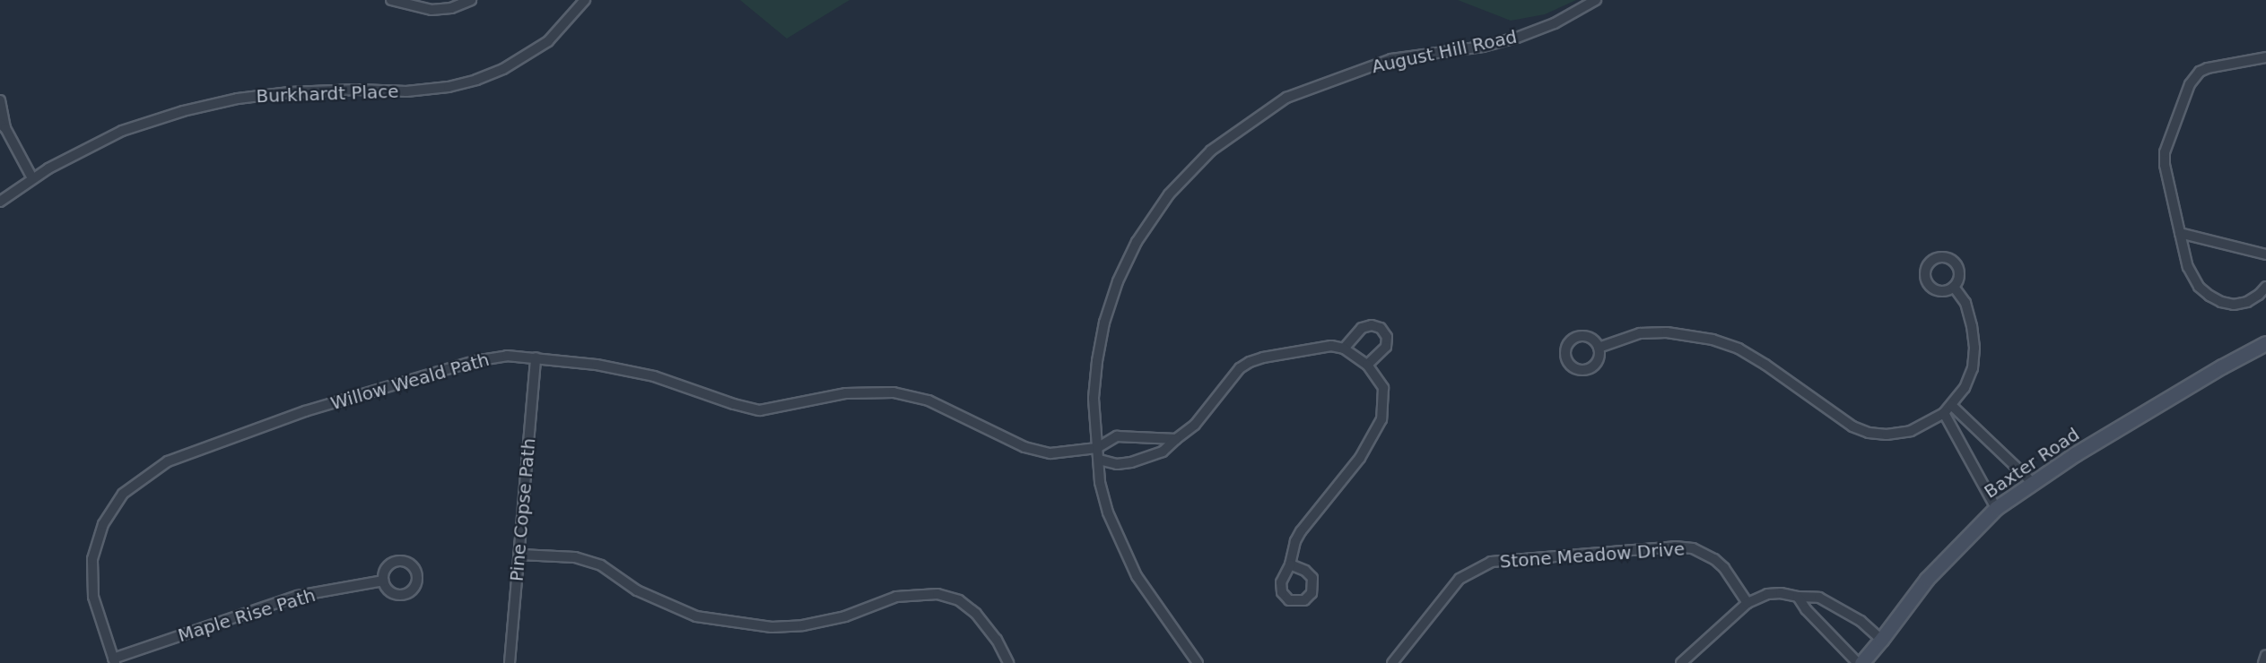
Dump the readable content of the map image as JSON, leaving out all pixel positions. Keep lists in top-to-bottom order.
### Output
{
  "streets": {
    "main road": ["Baxter Road"],
    "street": [
      "August Hill Road",
      "Burkhardt Place",
      "Willow Weald Path",
      "Pine Copse Path",
      "Stone Meadow Drive",
      "Maple Rise Path"
    ]
  },
  "crossings": [
    ["August Hill Road", "Willow Weald Path"],
    ["Willow Weald Path", "Pine Copse Path"],
    ["Willow Weald Path", "Maple Rise Path"]
  ]
}
